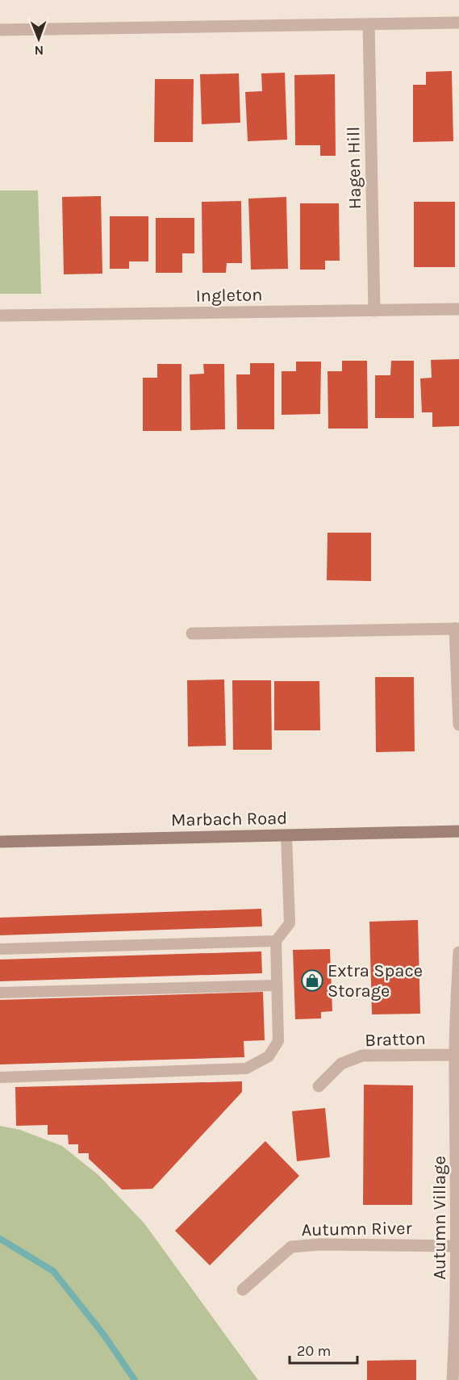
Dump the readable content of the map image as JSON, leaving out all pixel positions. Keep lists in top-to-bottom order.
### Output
{
  "streets": {
    "main road": ["Marbach Road"],
    "street": [
      "Hagen Hill",
      "Ingleton",
      "Bratton",
      "Autumn Village",
      "Autumn River"
    ]
  },
  "crossings": [
    ["Hagen Hill", "Ingleton"],
    ["Bratton", "Autumn Village"],
    ["Autumn Village", "Autumn River"]
  ],
  "places": {
    "shop": ["Extra Space Storage"]
  },
  "scale_bar": "20 m",
  "north": "bottom"
}
